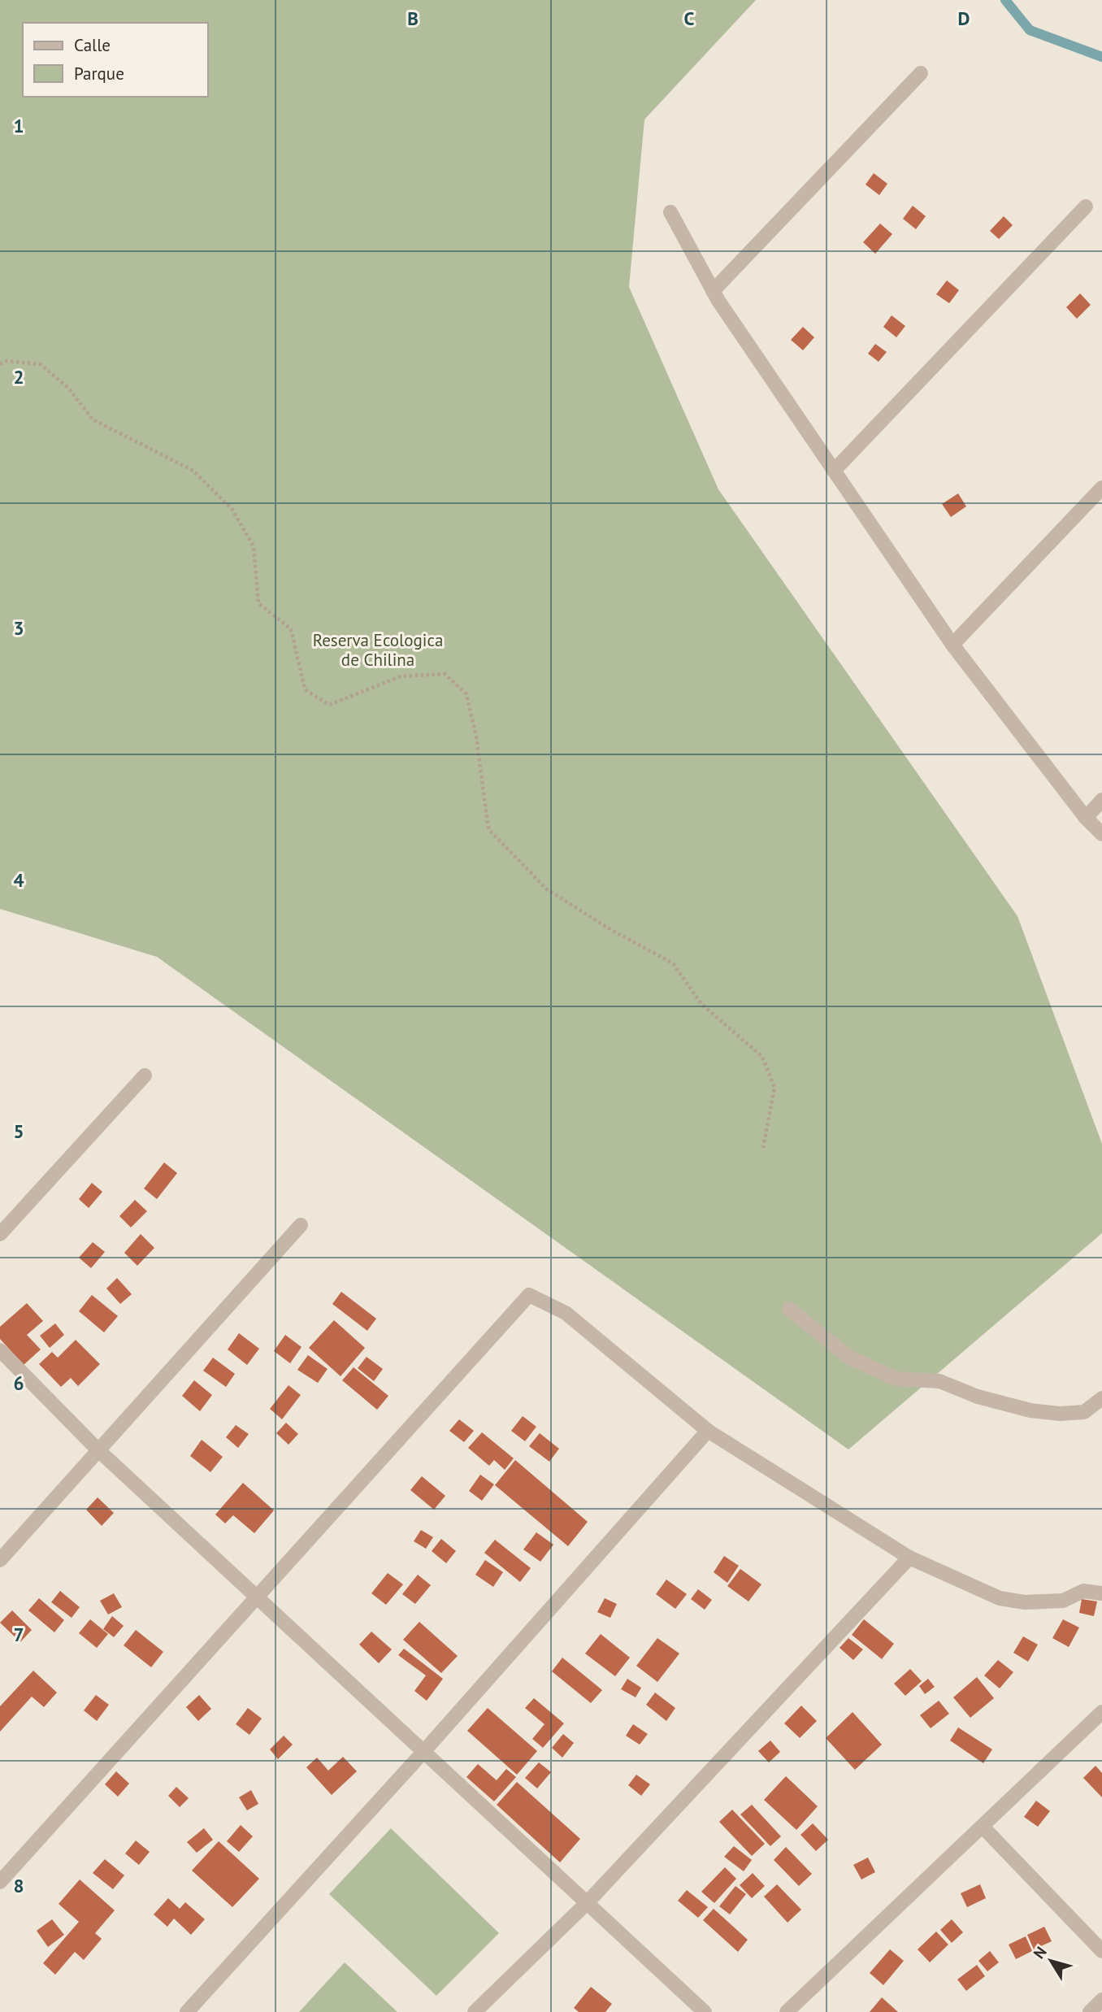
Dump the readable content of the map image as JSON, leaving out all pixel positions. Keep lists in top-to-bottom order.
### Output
{
  "parks": ["Reserva Ecologica de Chilina"],
  "legend": ["Calle", "Parque"],
  "north": "top left",
  "grid": {
    "columns": ["B", "C", "D"],
    "rows": [
      "1",
      "2",
      "3",
      "4",
      "5",
      "6",
      "7",
      "8"
    ]
  }
}
